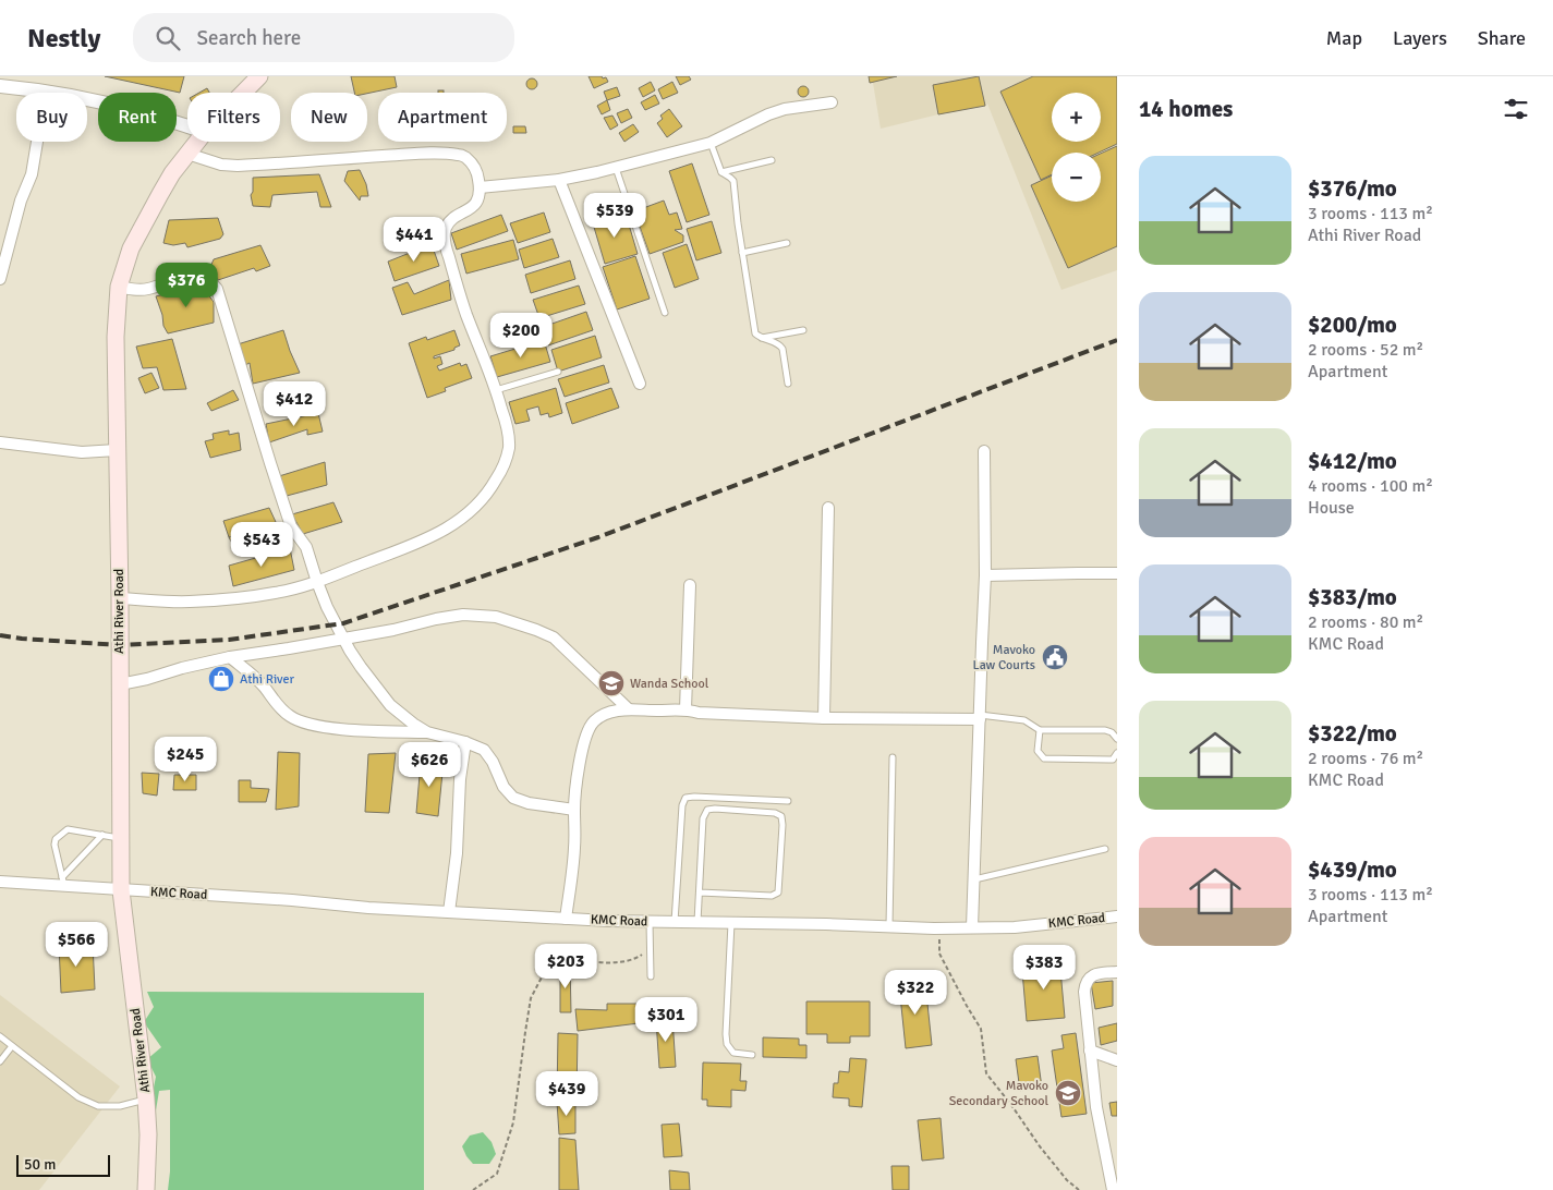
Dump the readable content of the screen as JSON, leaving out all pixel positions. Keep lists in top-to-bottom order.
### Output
{
  "streets": {
    "main road": ["Athi River Road"],
    "street": ["KMC Road"]
  },
  "crossings": [
    ["Athi River Road", "KMC Road"]
  ],
  "places": {
    "public building": ["Mavoko Law Courts"],
    "shop": ["Athi River"],
    "school or university": ["Wanda School", "Mavoko Secondary School"]
  },
  "scale_bar": "50 m",
  "page": {
    "header": "Nestly",
    "search": "Search here",
    "nav": ["Map", "Layers", "Share"],
    "heading": "14 homes",
    "map_buttons": ["+", "−"],
    "chip": [
      "Buy",
      "Rent",
      "Filters",
      "New",
      "Apartment"
    ],
    "list": [
      {
        "name": "$376/mo",
        "note": "3 rooms · 113 m² · Athi River Road"
      },
      {
        "name": "$200/mo",
        "note": "2 rooms · 52 m² · Apartment"
      },
      {
        "name": "$412/mo",
        "note": "4 rooms · 100 m² · House"
      },
      {
        "name": "$383/mo",
        "note": "2 rooms · 80 m² · KMC Road"
      },
      {
        "name": "$322/mo",
        "note": "2 rooms · 76 m² · KMC Road"
      },
      {
        "name": "$439/mo",
        "note": "3 rooms · 113 m² · Apartment"
      }
    ],
    "price": [
      "$539",
      "$441",
      "$376",
      "$200",
      "$412",
      "$543",
      "$245",
      "$626",
      "$566",
      "$203",
      "$383",
      "$322",
      "$301",
      "$439"
    ],
    "scale": "50 m"
  }
}
